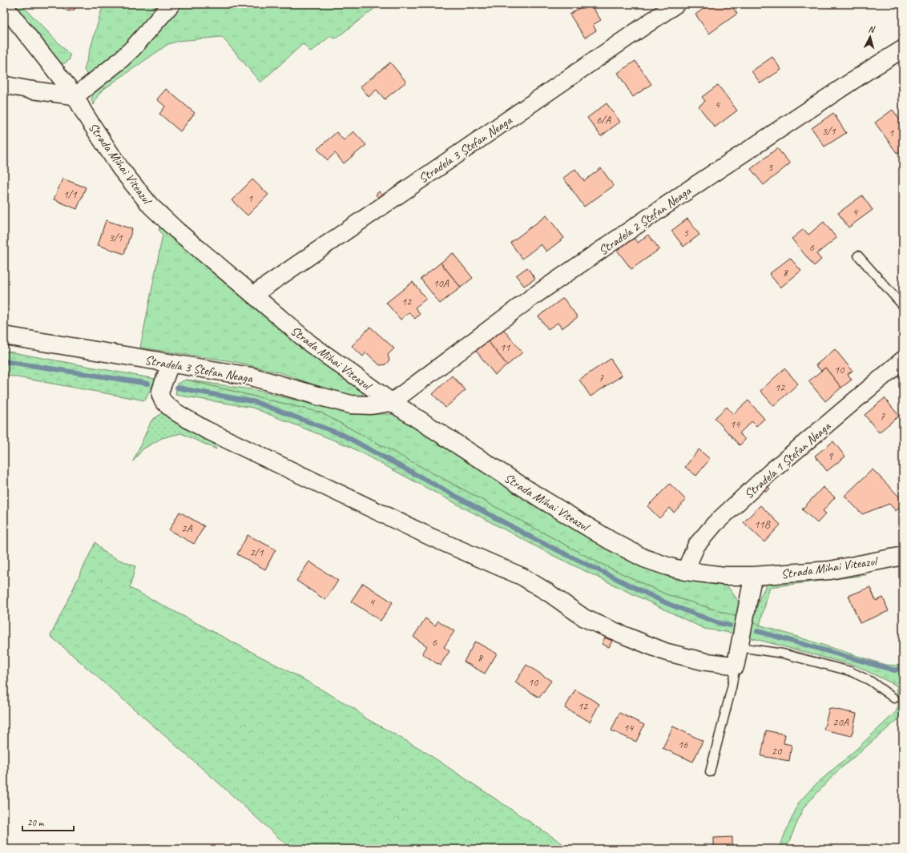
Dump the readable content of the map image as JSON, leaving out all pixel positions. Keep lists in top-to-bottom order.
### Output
{
  "streets": {
    "street": [
      "Stradela 3 Ștefan Neaga",
      "Strada Mihai Viteazul",
      "Stradela 2 Ștefan Neaga",
      "Stradela 1 Ștefan Neaga"
    ]
  },
  "crossings": [
    ["Stradela 3 Ștefan Neaga", "Strada Mihai Viteazul"],
    ["Stradela 3 Ștefan Neaga", "Stradela 2 Ștefan Neaga"],
    ["Strada Mihai Viteazul", "Stradela 2 Ștefan Neaga"],
    ["Strada Mihai Viteazul", "Stradela 1 Ștefan Neaga"]
  ],
  "house_numbers": [
    "4",
    "6/A",
    "3/1",
    "1",
    "3",
    "1/1",
    "1",
    "4",
    "5",
    "3/1",
    "6",
    "8",
    "10A",
    "12",
    "11",
    "10",
    "7",
    "12",
    "7",
    "14",
    "9",
    "11B",
    "2A",
    "2/1",
    "4",
    "6",
    "8",
    "10",
    "12",
    "20A",
    "14",
    "16",
    "20"
  ],
  "scale_bar": "20 m",
  "north": "top"
}
